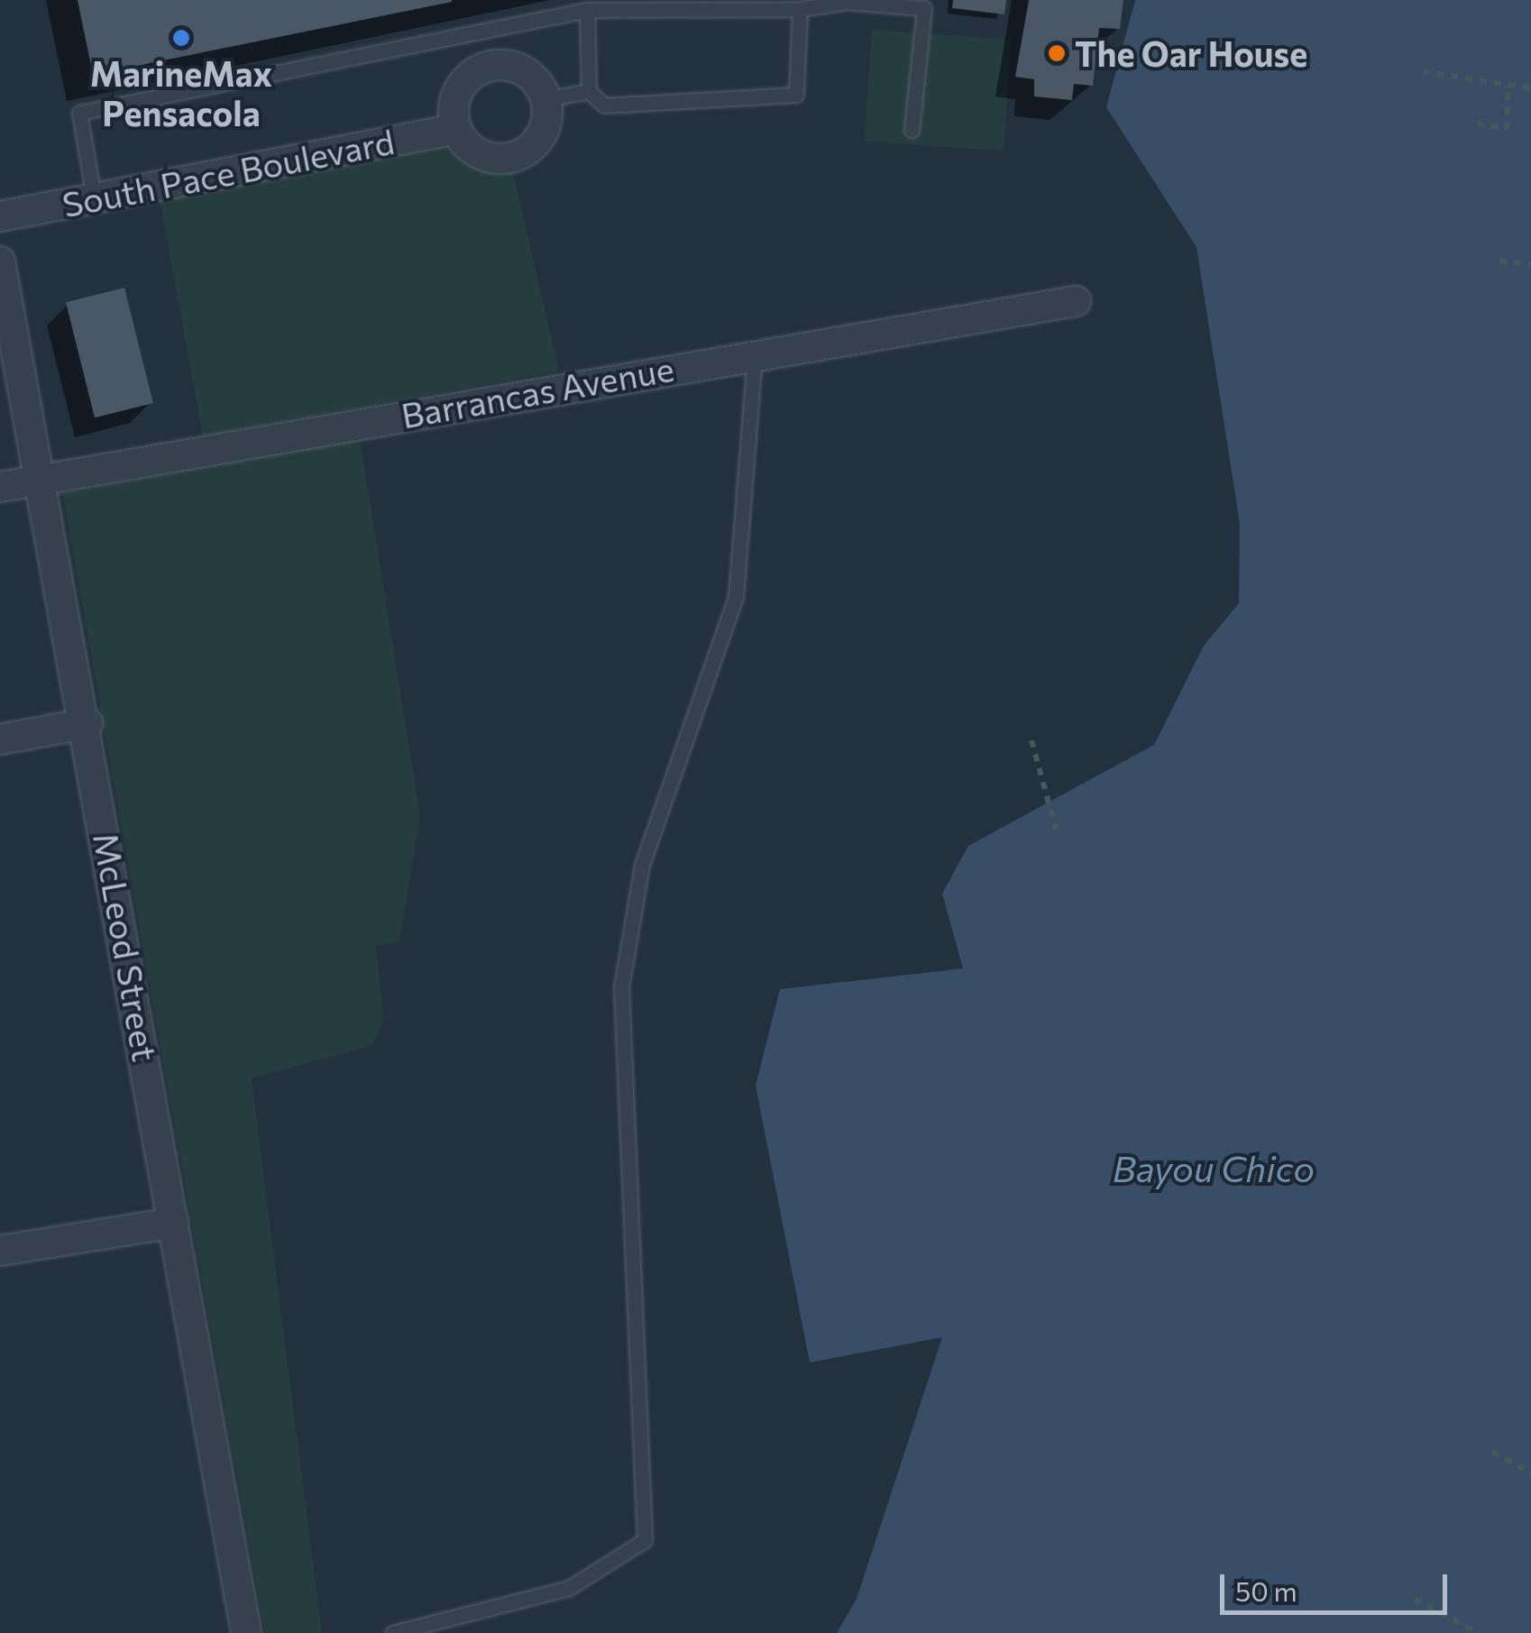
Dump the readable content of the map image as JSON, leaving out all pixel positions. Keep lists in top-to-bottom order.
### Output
{
  "streets": {
    "street": ["South Pace Boulevard", "Barrancas Avenue", "McLeod Street"]
  },
  "crossings": [
    ["Barrancas Avenue", "McLeod Street"]
  ],
  "water": ["Bayou Chico"],
  "places": ["MarineMax Pensacola", "The Oar House"],
  "scale_bar": "50 m"
}
